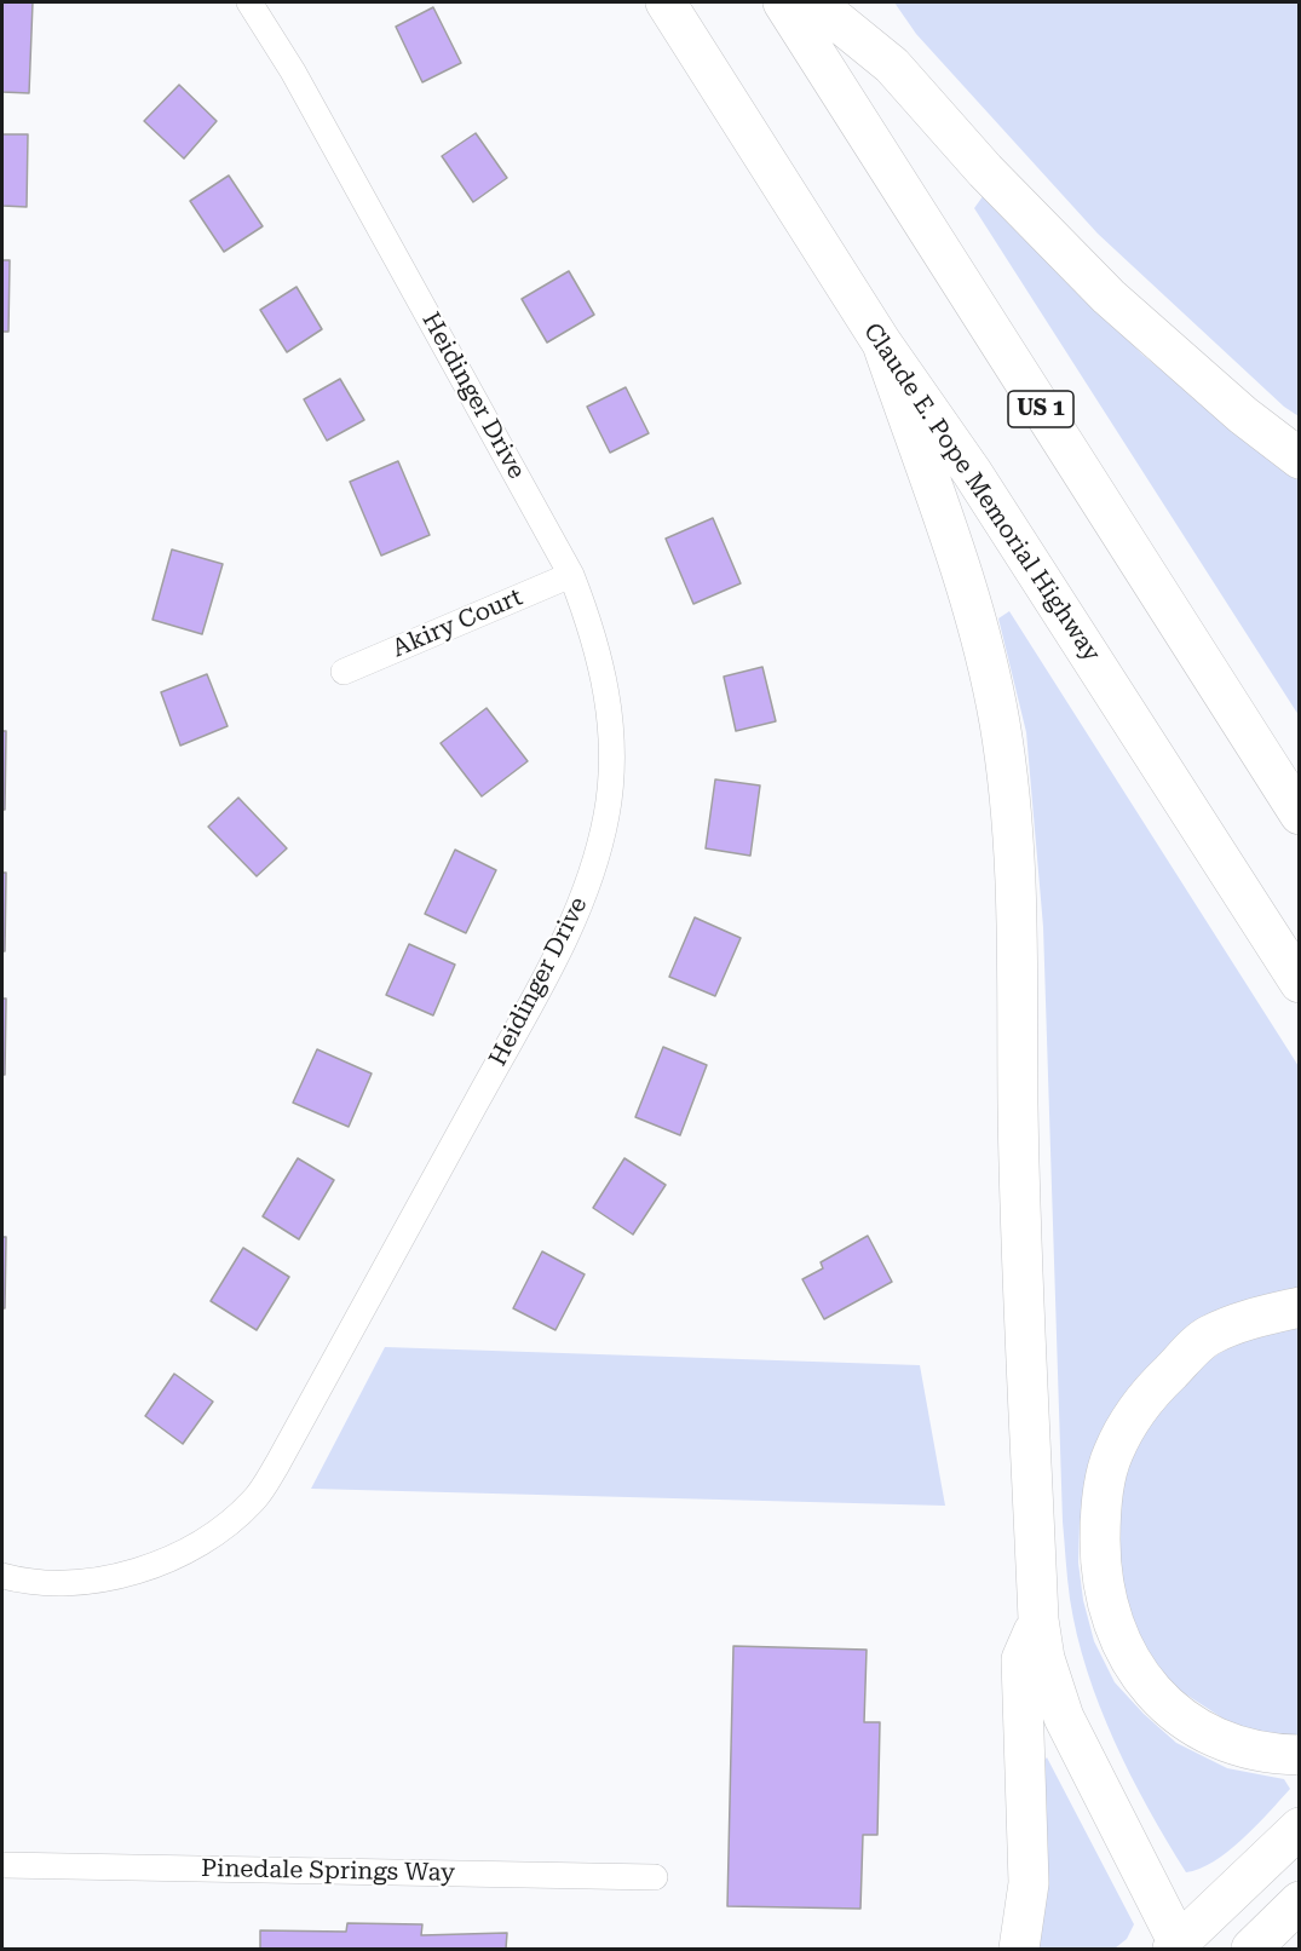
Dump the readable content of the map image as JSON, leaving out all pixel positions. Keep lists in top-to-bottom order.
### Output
{
  "streets": {
    "main road": ["US 1", "Claude E. Pope Memorial Highway"],
    "street": ["Heidinger Drive", "Akiry Court", "Pinedale Springs Way"]
  },
  "crossings": [
    ["Heidinger Drive", "Akiry Court"]
  ]
}
